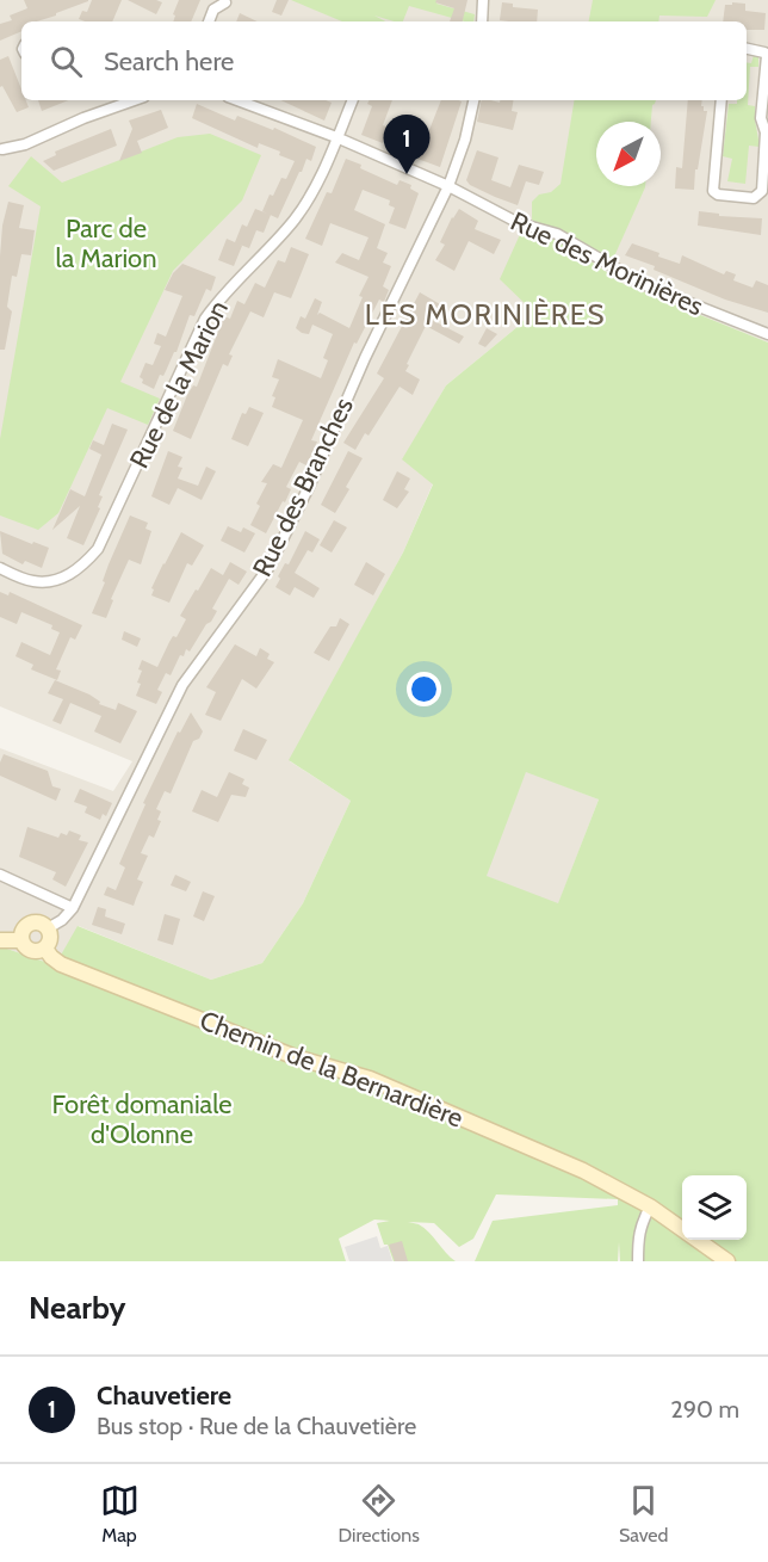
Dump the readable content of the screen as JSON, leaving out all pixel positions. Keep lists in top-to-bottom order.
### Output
{
  "streets": {
    "street": [
      "Rue des Morinières",
      "Rue de la Marion",
      "Rue des Branches",
      "Chemin de la Bernardière"
    ]
  },
  "crossings": [
    ["Rue des Morinières", "Rue de la Marion"],
    ["Rue des Morinières", "Rue des Branches"],
    ["Rue des Branches", "Chemin de la Bernardière"]
  ],
  "districts": ["LES MORINIÈRES"],
  "parks": ["Parc de la Marion", "Forêt domaniale d'Olonne"],
  "north": "bottom left",
  "page": {
    "search": "Search here",
    "pins": "1",
    "heading": "Nearby",
    "list": [
      {
        "mark": "1",
        "name": "Chauvetiere",
        "note": "Bus stop · Rue de la Chauvetière",
        "value": "290 m"
      }
    ],
    "nav": ["Map", "Directions", "Saved"]
  }
}
